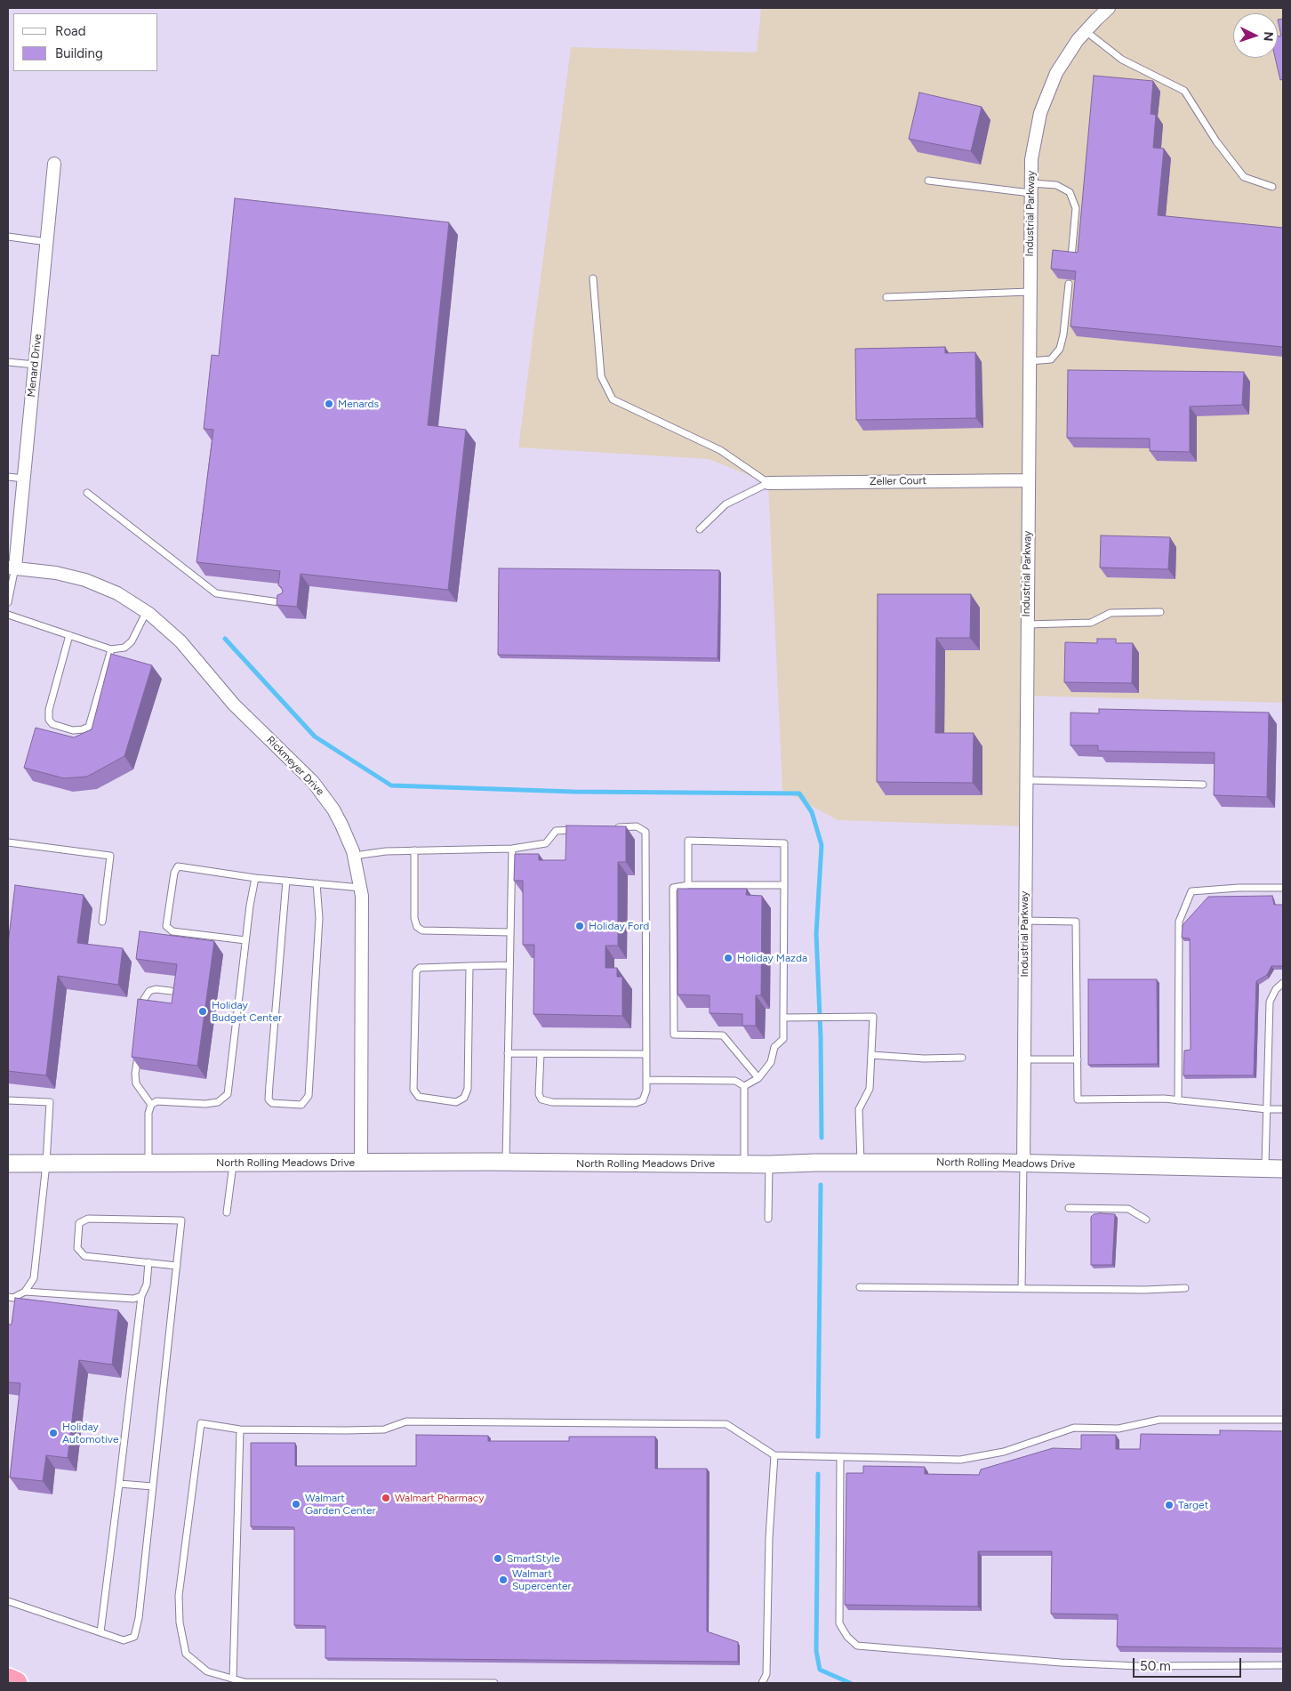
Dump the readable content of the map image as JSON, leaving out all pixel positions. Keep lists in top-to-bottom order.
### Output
{
  "streets": {
    "main road": ["North Rolling Meadows Drive"],
    "street": [
      "Industrial Parkway",
      "Menard Drive",
      "Zeller Court",
      "Rickmeyer Drive"
    ]
  },
  "crossings": [
    ["Industrial Parkway", "Zeller Court"],
    ["Industrial Parkway", "North Rolling Meadows Drive"],
    ["Menard Drive", "Rickmeyer Drive"],
    ["Rickmeyer Drive", "North Rolling Meadows Drive"]
  ],
  "places": [
    "Menards",
    "Holiday Ford",
    "Holiday Mazda",
    "Holiday Budget Center",
    "Holiday Automotive",
    "Walmart Pharmacy",
    "Walmart Garden Center",
    "Target",
    "SmartStyle",
    "Walmart Supercenter"
  ],
  "legend": ["Road", "Building"],
  "scale_bar": "50 m",
  "north": "right"
}
